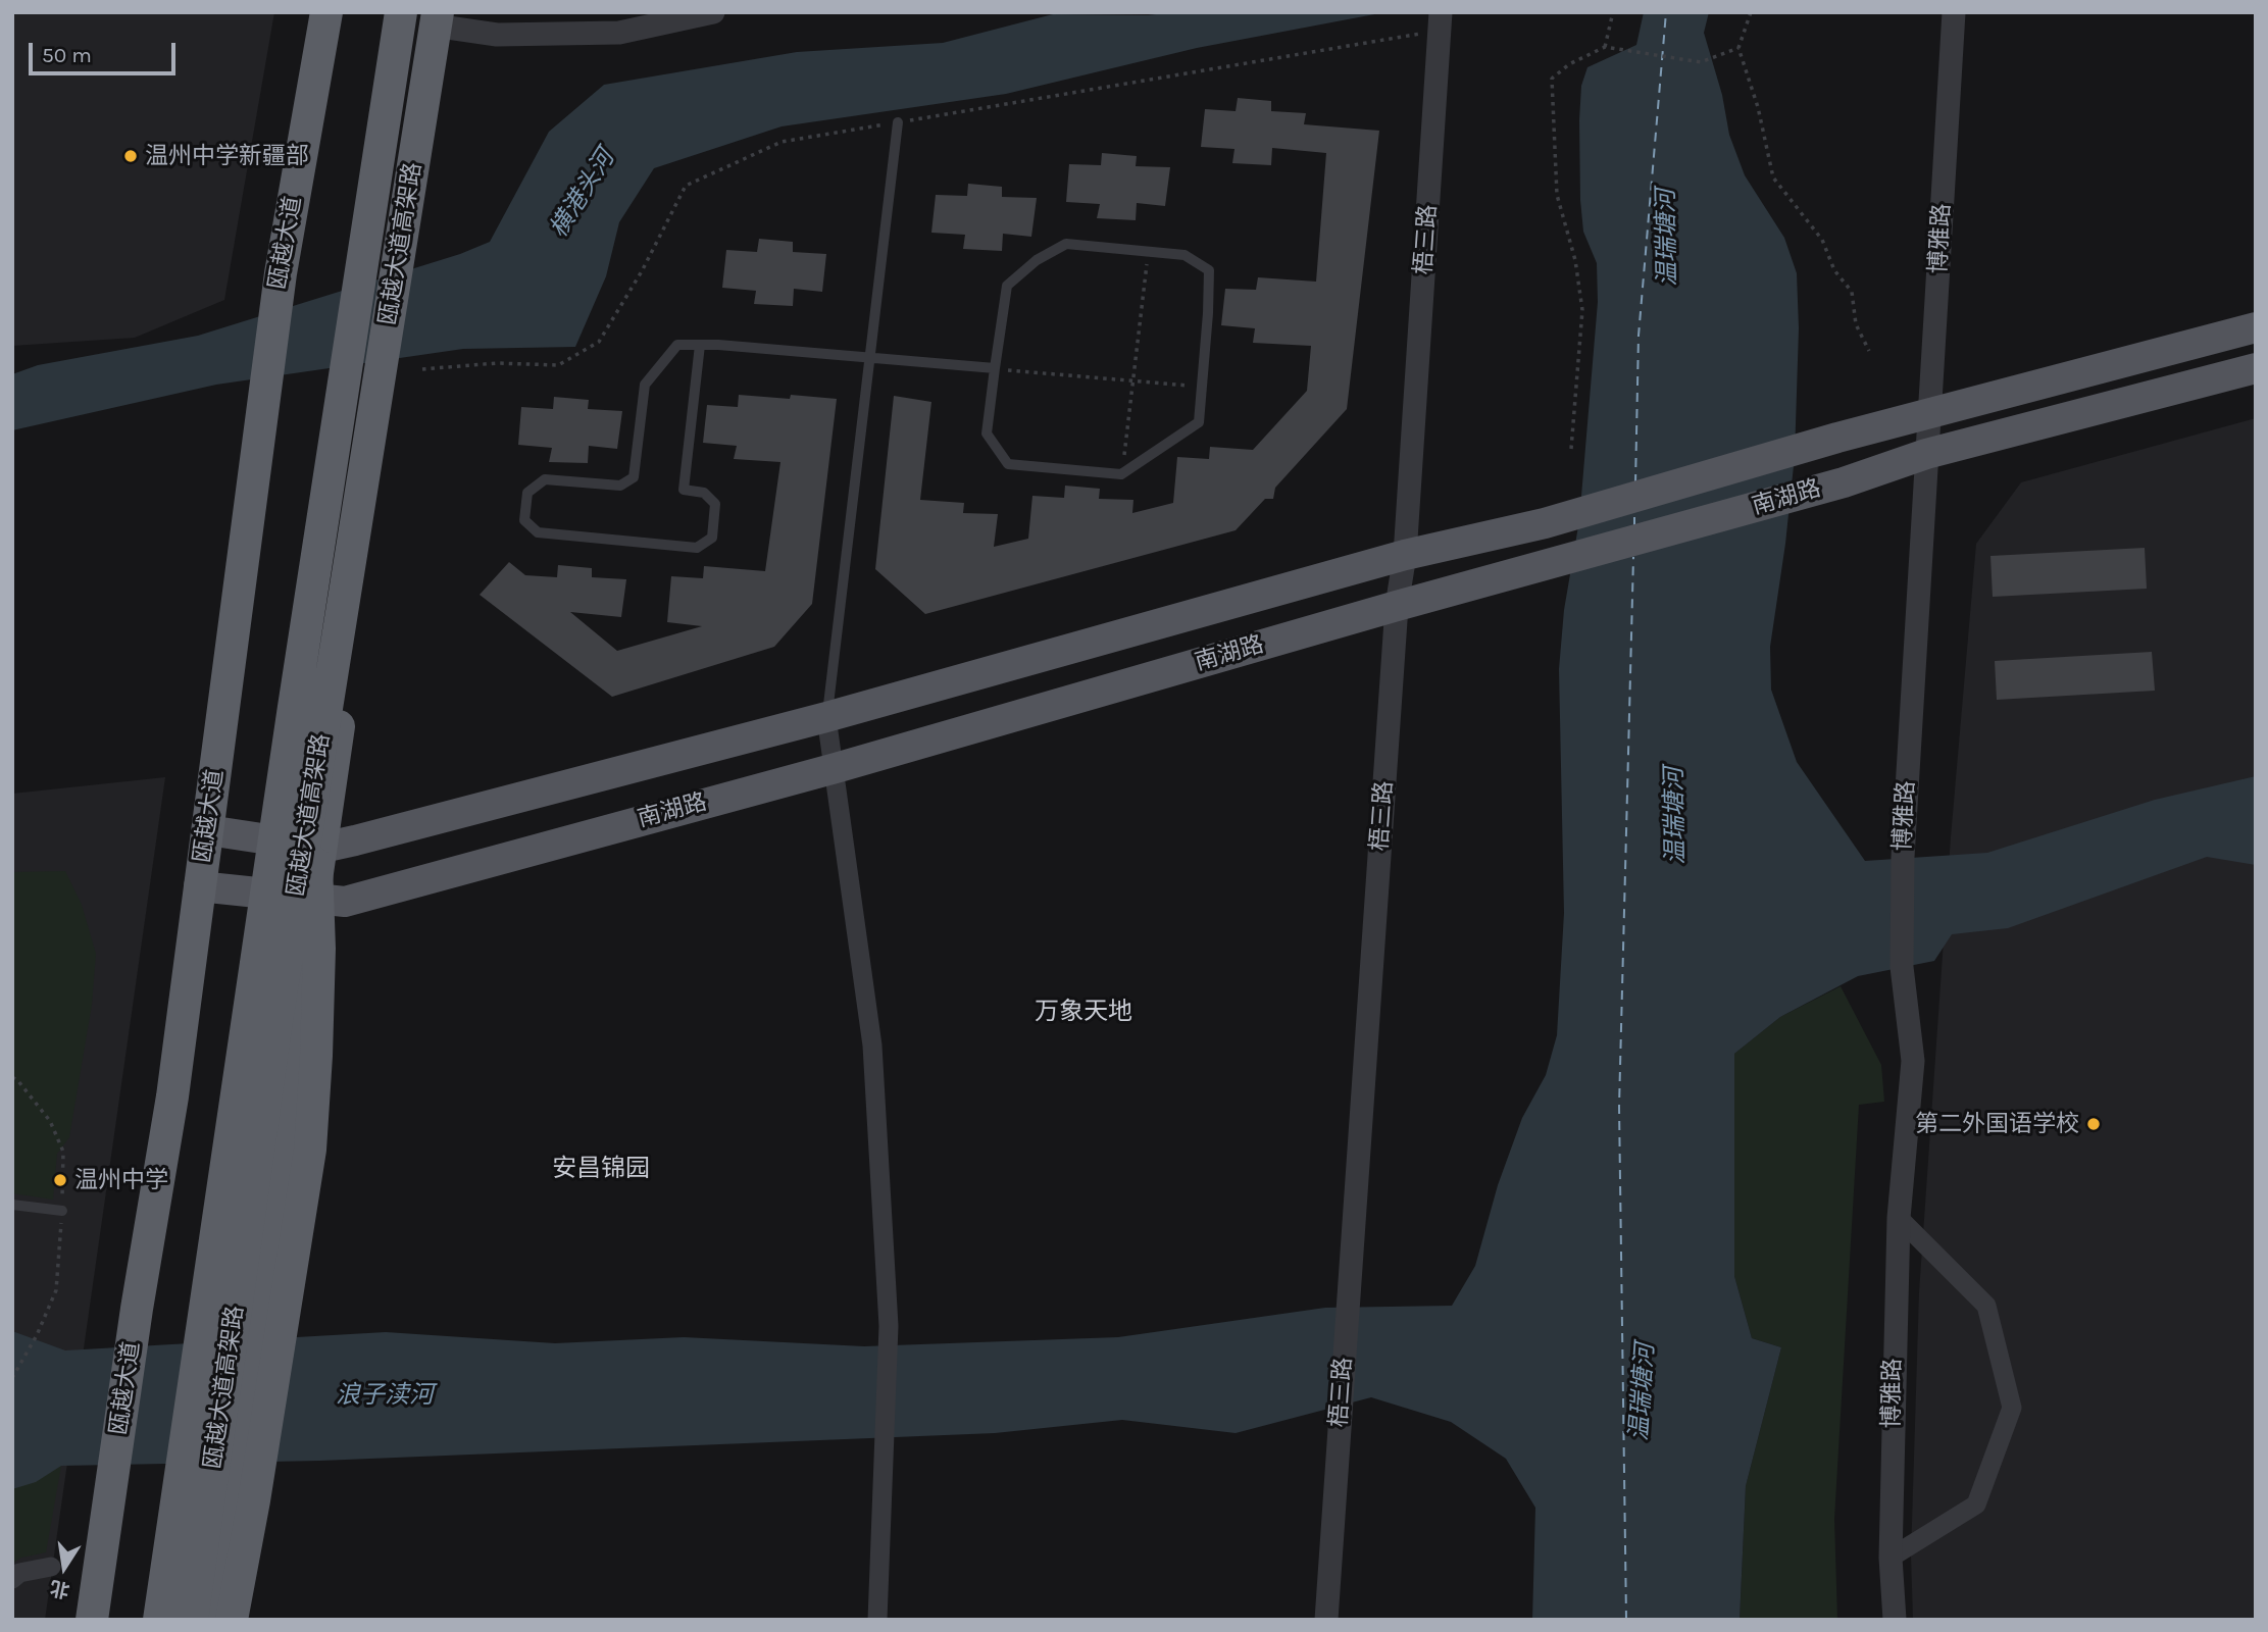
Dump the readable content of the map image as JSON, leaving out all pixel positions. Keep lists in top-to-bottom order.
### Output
{
  "streets": {
    "highway": ["瓯越大道", "瓯越大道高架路"],
    "main road": ["南湖路"],
    "street": ["博雅路", "梧三路"]
  },
  "crossings": [
    ["博雅路", "南湖路"],
    ["梧三路", "南湖路"],
    ["瓯越大道", "南湖路"]
  ],
  "districts": ["万象天地", "安昌锦园"],
  "water": ["横港头河", "温瑞塘河", "浪子渎河"],
  "places": ["温州中学新疆部", "第二外国语学校", "温州中学"],
  "scale_bar": "50 m",
  "north": "bottom"
}
